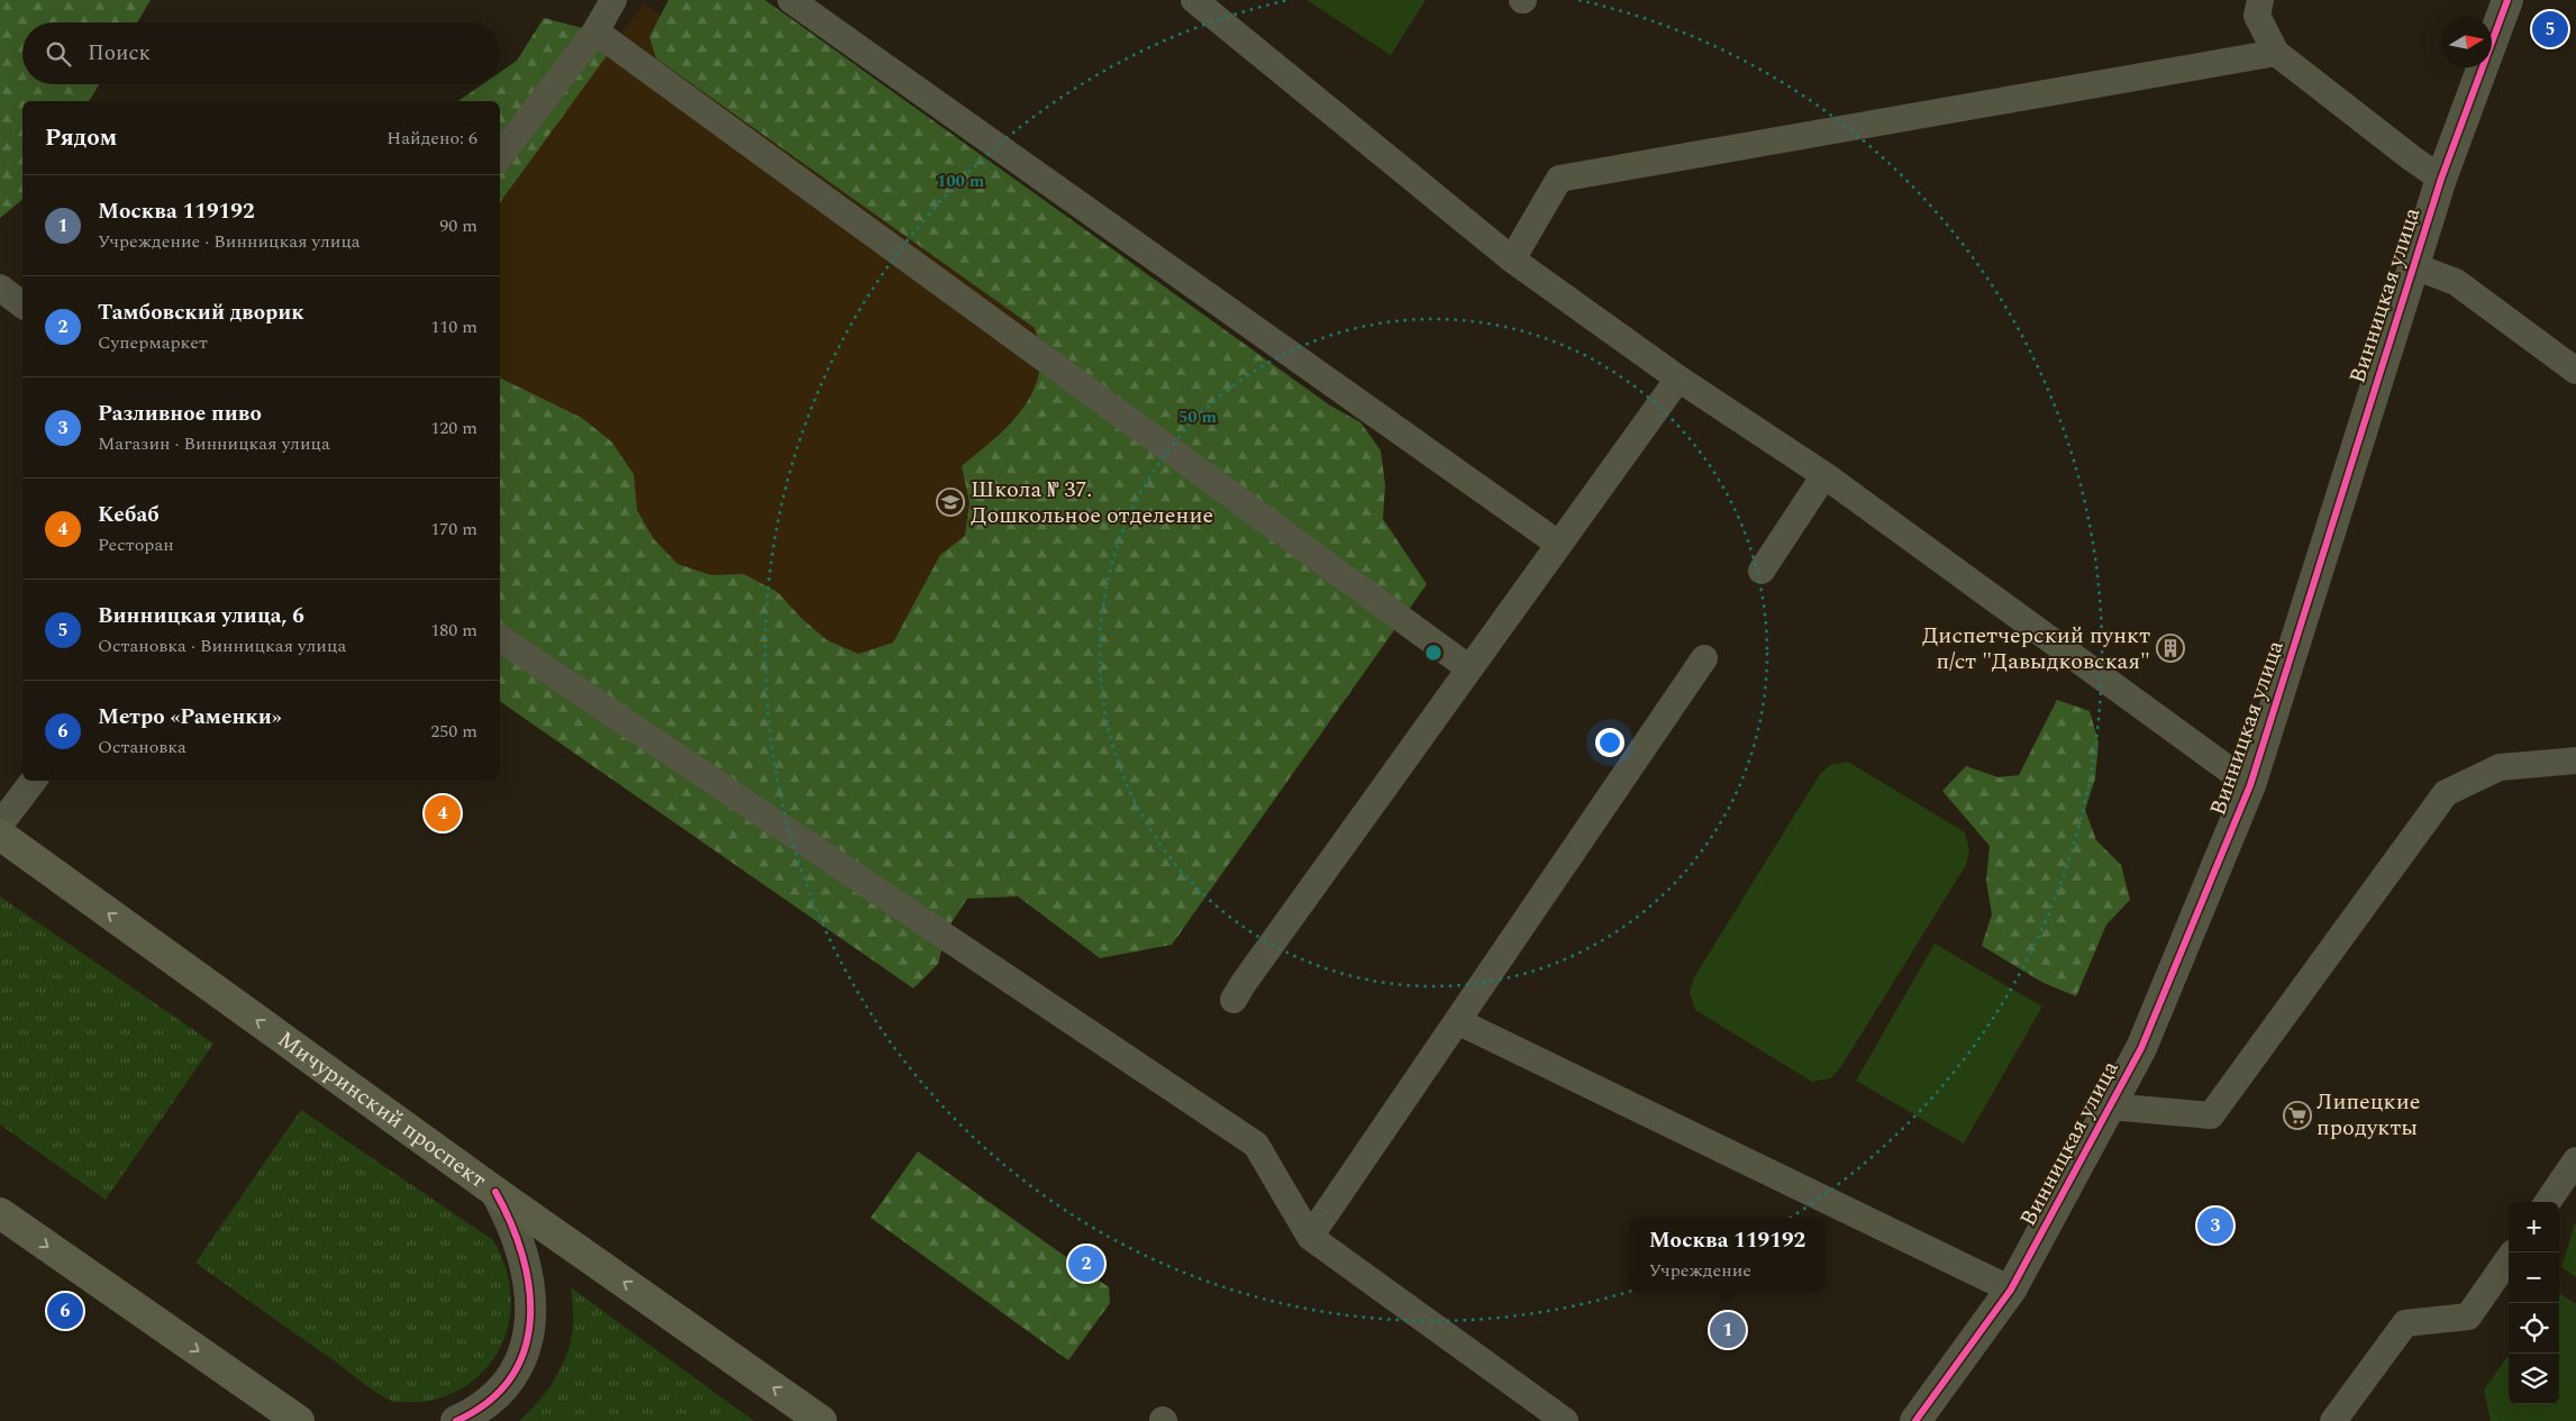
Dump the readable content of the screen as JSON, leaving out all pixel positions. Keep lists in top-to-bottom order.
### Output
{
  "streets": {
    "main road": ["Мичуринский проспект"],
    "street": ["Винницкая улица"]
  },
  "one_way": ["Мичуринский проспект"],
  "places": {
    "school or university": ["Школа № 37. Дошкольное отделение"],
    "building": ["Диспетчерский пункт п/ст \"Давыдковская\""],
    "supermarket": ["Липецкие продукты"]
  },
  "north": "right",
  "page": {
    "pins": [
      "5",
      "4",
      "3",
      "2",
      "6",
      "1"
    ],
    "search": "Поиск",
    "heading": ["Рядом", "Найдено: 6"],
    "list": [
      {
        "mark": "1",
        "name": "Москва 119192",
        "note": "Учреждение · Винницкая улица",
        "value": "90 m"
      },
      {
        "mark": "2",
        "name": "Тамбовский дворик",
        "note": "Супермаркет",
        "value": "110 m"
      },
      {
        "mark": "3",
        "name": "Разливное пиво",
        "note": "Магазин · Винницкая улица",
        "value": "120 m"
      },
      {
        "mark": "4",
        "name": "Кебаб",
        "note": "Ресторан",
        "value": "170 m"
      },
      {
        "mark": "5",
        "name": "Винницкая улица, 6",
        "note": "Остановка · Винницкая улица",
        "value": "180 m"
      },
      {
        "mark": "6",
        "name": "Метро «Раменки»",
        "note": "Остановка",
        "value": "250 m"
      }
    ],
    "map_buttons": ["+", "−"],
    "popup": ["Москва 119192", "Учреждение"]
  },
  "rings": ["100 m", "50 m"]
}
